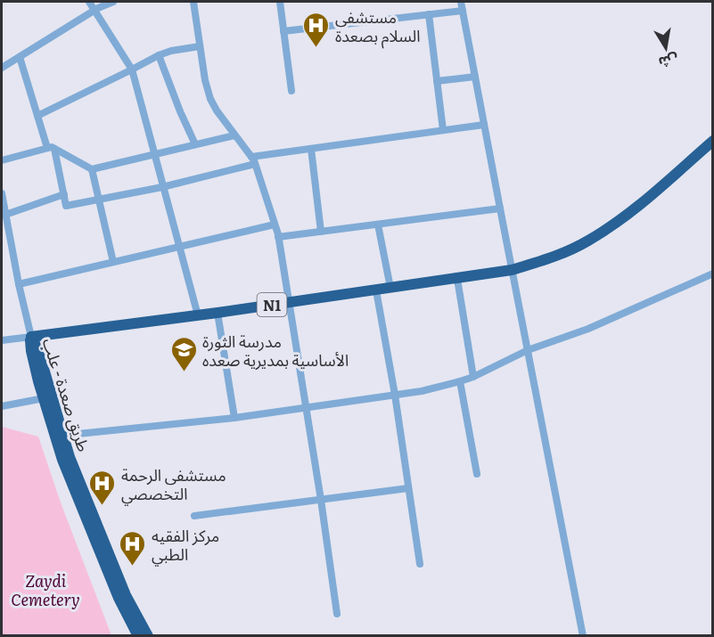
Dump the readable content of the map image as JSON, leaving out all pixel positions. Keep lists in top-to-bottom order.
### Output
{
  "streets": {
    "highway": ["N1", "طريق صعدة - علب"]
  },
  "crossings": [
    ["N1", "طريق صعدة - علب"]
  ],
  "parks": ["Zaydi Cemetery"],
  "places": {
    "hospital": ["مستشفى السلام بصعدة", "مستشفى الرحمة التخصصي", "مركز الفقيه الطبي"],
    "school or university": ["مدرسة الثورة الأساسية بمديرية صعده"]
  },
  "north": "bottom"
}
